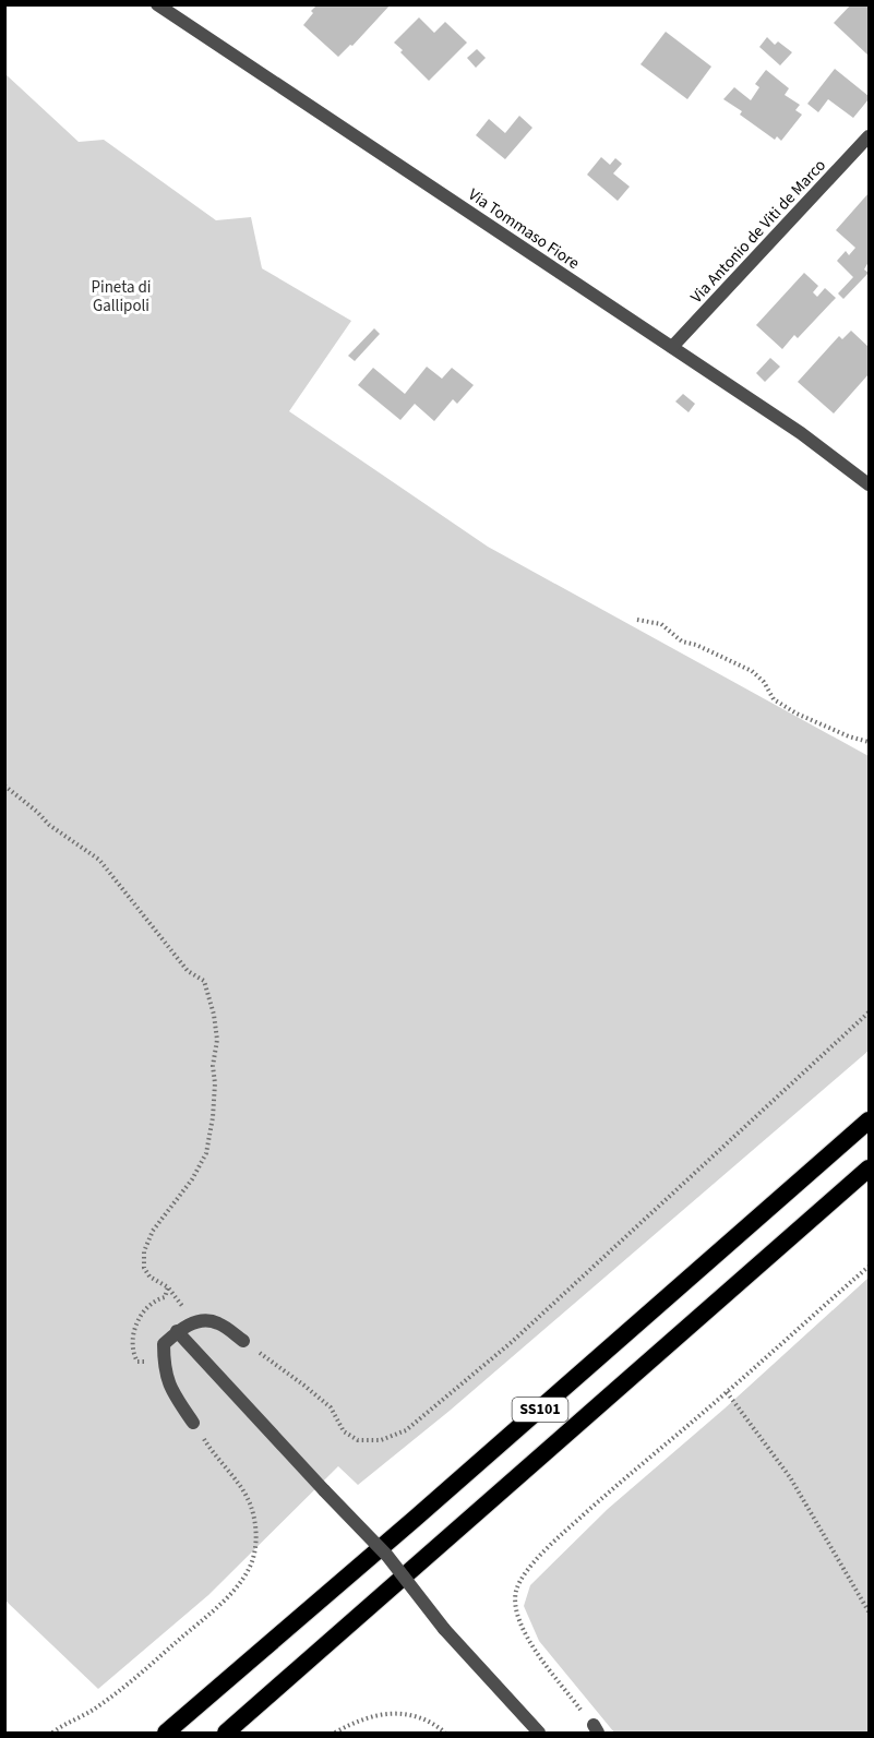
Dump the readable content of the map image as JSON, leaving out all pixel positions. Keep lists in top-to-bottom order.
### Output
{
  "streets": {
    "highway": ["SS101"],
    "street": ["Via Tommaso Fiore", "Via Antonio de Viti de Marco"]
  },
  "crossings": [
    ["Via Tommaso Fiore", "Via Antonio de Viti de Marco"]
  ],
  "parks": ["Pineta di Gallipoli"]
}
